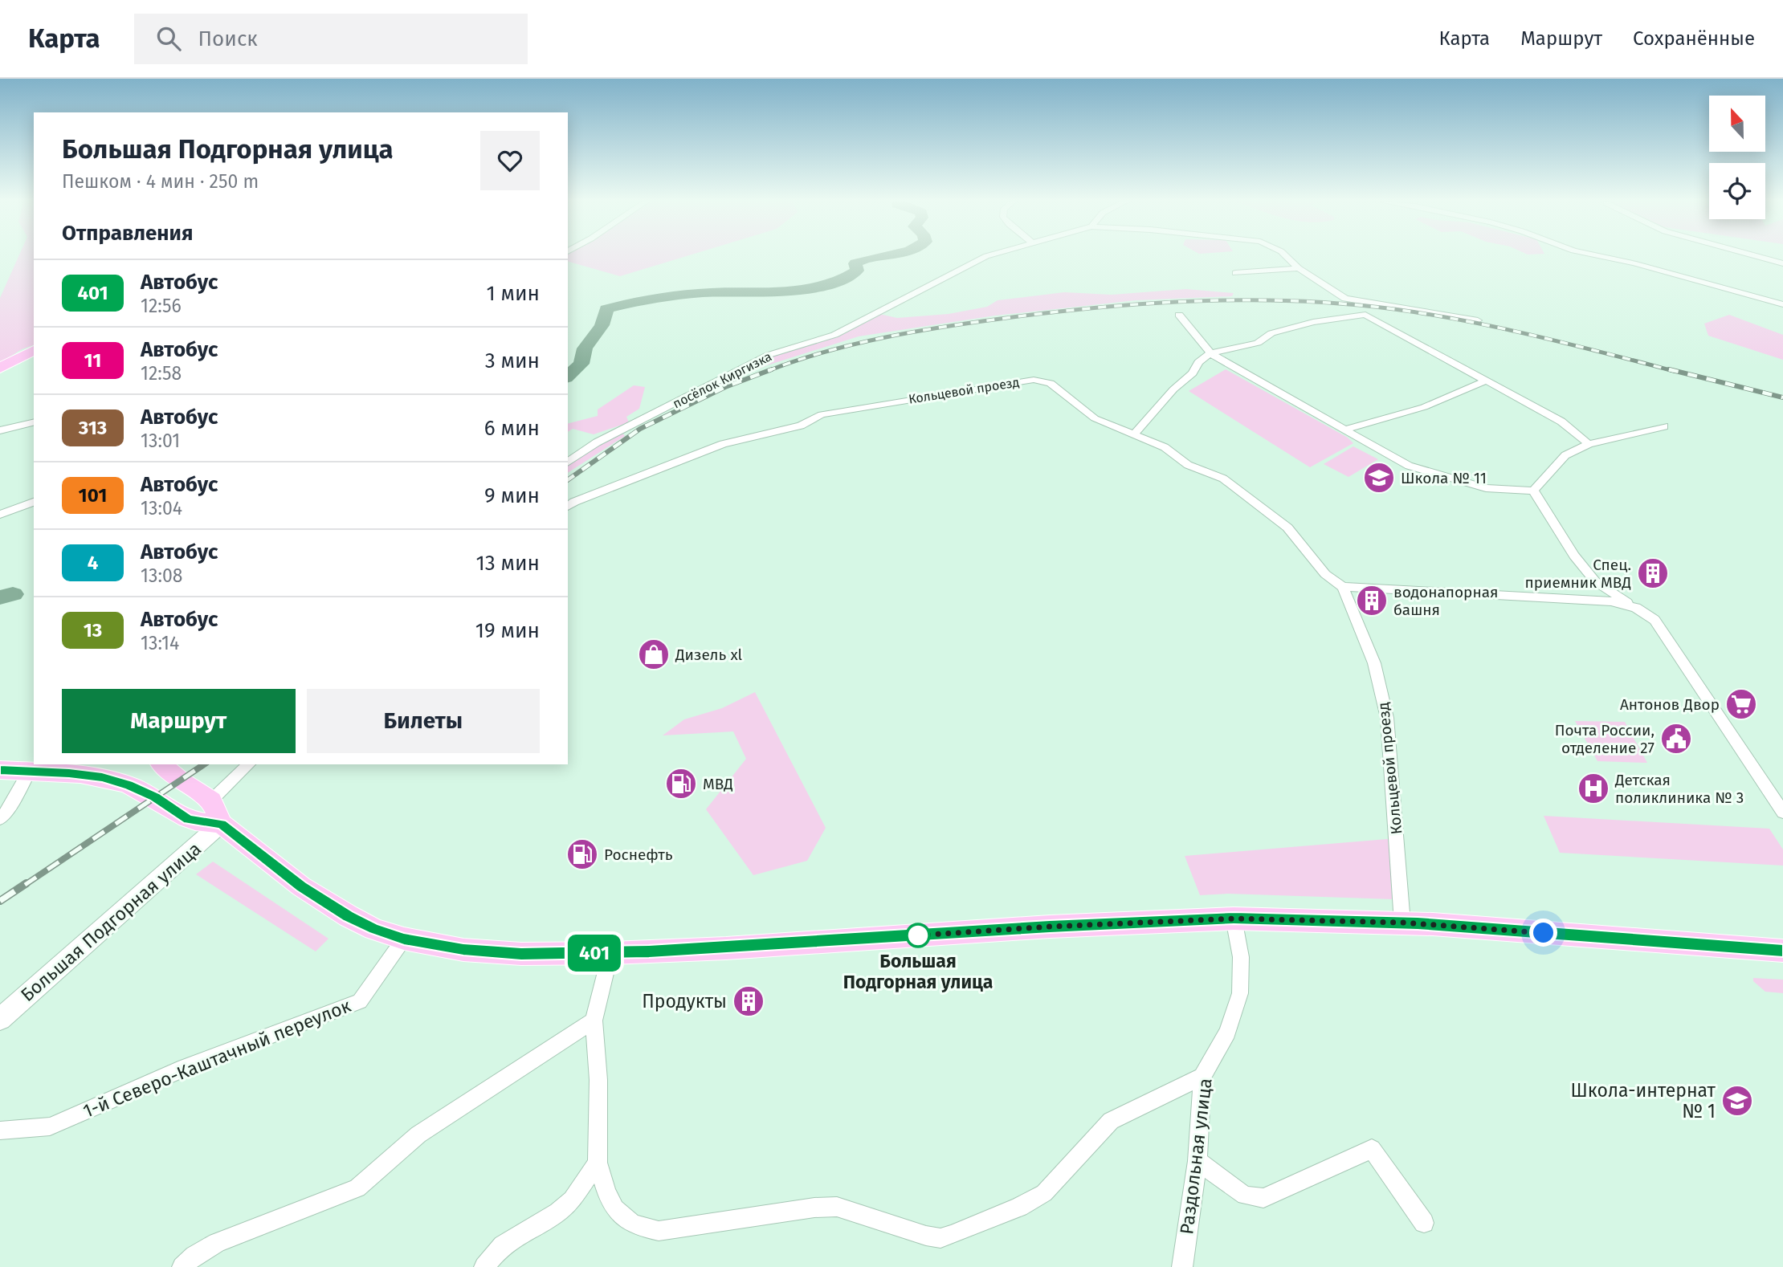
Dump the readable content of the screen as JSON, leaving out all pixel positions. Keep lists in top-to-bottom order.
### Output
{
  "streets": {
    "main road": ["Большая Подгорная улица"],
    "street": [
      "посёлок Киргизка",
      "Кольцевой проезд",
      "1-й Северо-Каштачный переулок",
      "Раздольная улица"
    ]
  },
  "places": {
    "school or university": ["Школа № 11", "Школа-интернат № 1"],
    "building": ["Спец. приемник МВД", "водонапорная башня", "Продукты"],
    "shop": ["Дизель xl"],
    "supermarket": ["Антонов Двор"],
    "public building": ["Почта России, отделение 27"],
    "fuel station": ["МВД", "Роснефть"],
    "hospital": ["Детская поликлиника № 3"],
    "other": ["Большая Подгорная улица"]
  },
  "lines": ["bus line 401"],
  "north": "top",
  "page": {
    "header": "Карта",
    "search": "Поиск",
    "nav": ["Карта", "Маршрут", "Сохранённые"],
    "on_map": "401",
    "heading": [
      ["Большая Подгорная улица", "Пешком · 4 мин · 250 m"],
      "Отправления"
    ],
    "list": [
      {
        "mark": "401",
        "name": "Автобус",
        "note": "12:56",
        "value": "1 мин"
      },
      {
        "mark": "11",
        "name": "Автобус",
        "note": "12:58",
        "value": "3 мин"
      },
      {
        "mark": "313",
        "name": "Автобус",
        "note": "13:01",
        "value": "6 мин"
      },
      {
        "mark": "101",
        "name": "Автобус",
        "note": "13:04",
        "value": "9 мин"
      },
      {
        "mark": "4",
        "name": "Автобус",
        "note": "13:08",
        "value": "13 мин"
      },
      {
        "mark": "13",
        "name": "Автобус",
        "note": "13:14",
        "value": "19 мин"
      }
    ],
    "buttons": ["Маршрут", "Билеты"]
  }
}
